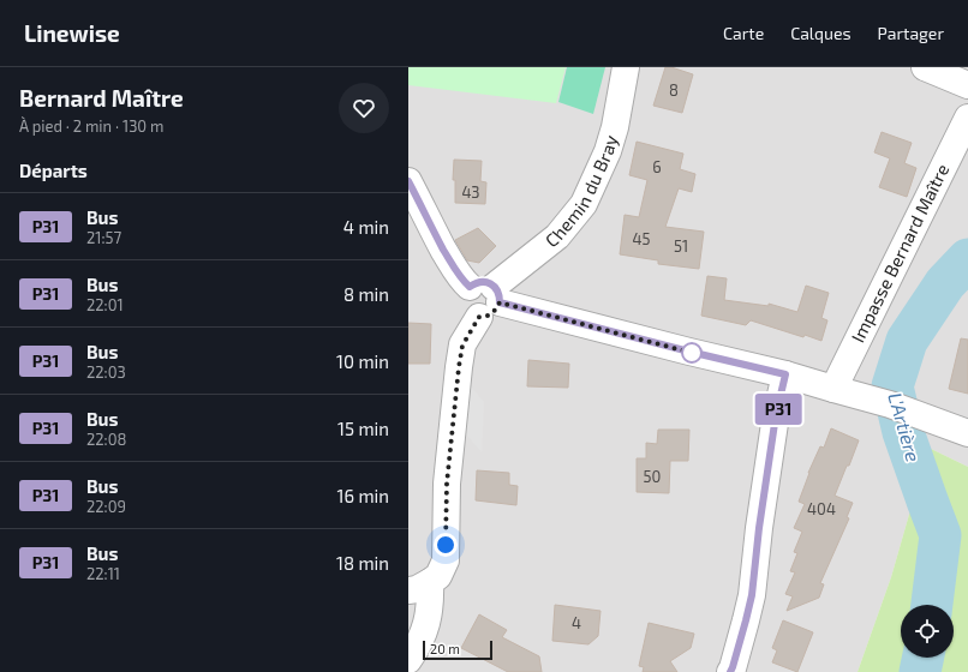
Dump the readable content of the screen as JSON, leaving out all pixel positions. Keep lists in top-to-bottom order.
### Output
{
  "streets": {
    "street": ["Chemin du Bray", "Impasse Bernard Maître"]
  },
  "water": ["L'Artière"],
  "lines": ["bus line P31"],
  "house_numbers": [
    "8",
    "6",
    "43",
    "45",
    "51",
    "50",
    "404",
    "4"
  ],
  "scale_bar": "20 m",
  "page": {
    "header": "Linewise",
    "nav": ["Carte", "Calques", "Partager"],
    "heading": [
      ["Bernard Maître", "À pied · 2 min · 130 m"],
      "Départs"
    ],
    "on_map": "P31",
    "list": [
      {
        "mark": "P31",
        "name": "Bus",
        "note": "21:57",
        "value": "4 min"
      },
      {
        "mark": "P31",
        "name": "Bus",
        "note": "22:01",
        "value": "8 min"
      },
      {
        "mark": "P31",
        "name": "Bus",
        "note": "22:03",
        "value": "10 min"
      },
      {
        "mark": "P31",
        "name": "Bus",
        "note": "22:08",
        "value": "15 min"
      },
      {
        "mark": "P31",
        "name": "Bus",
        "note": "22:09",
        "value": "16 min"
      },
      {
        "mark": "P31",
        "name": "Bus",
        "note": "22:11",
        "value": "18 min"
      }
    ],
    "scale": "20 m"
  }
}
